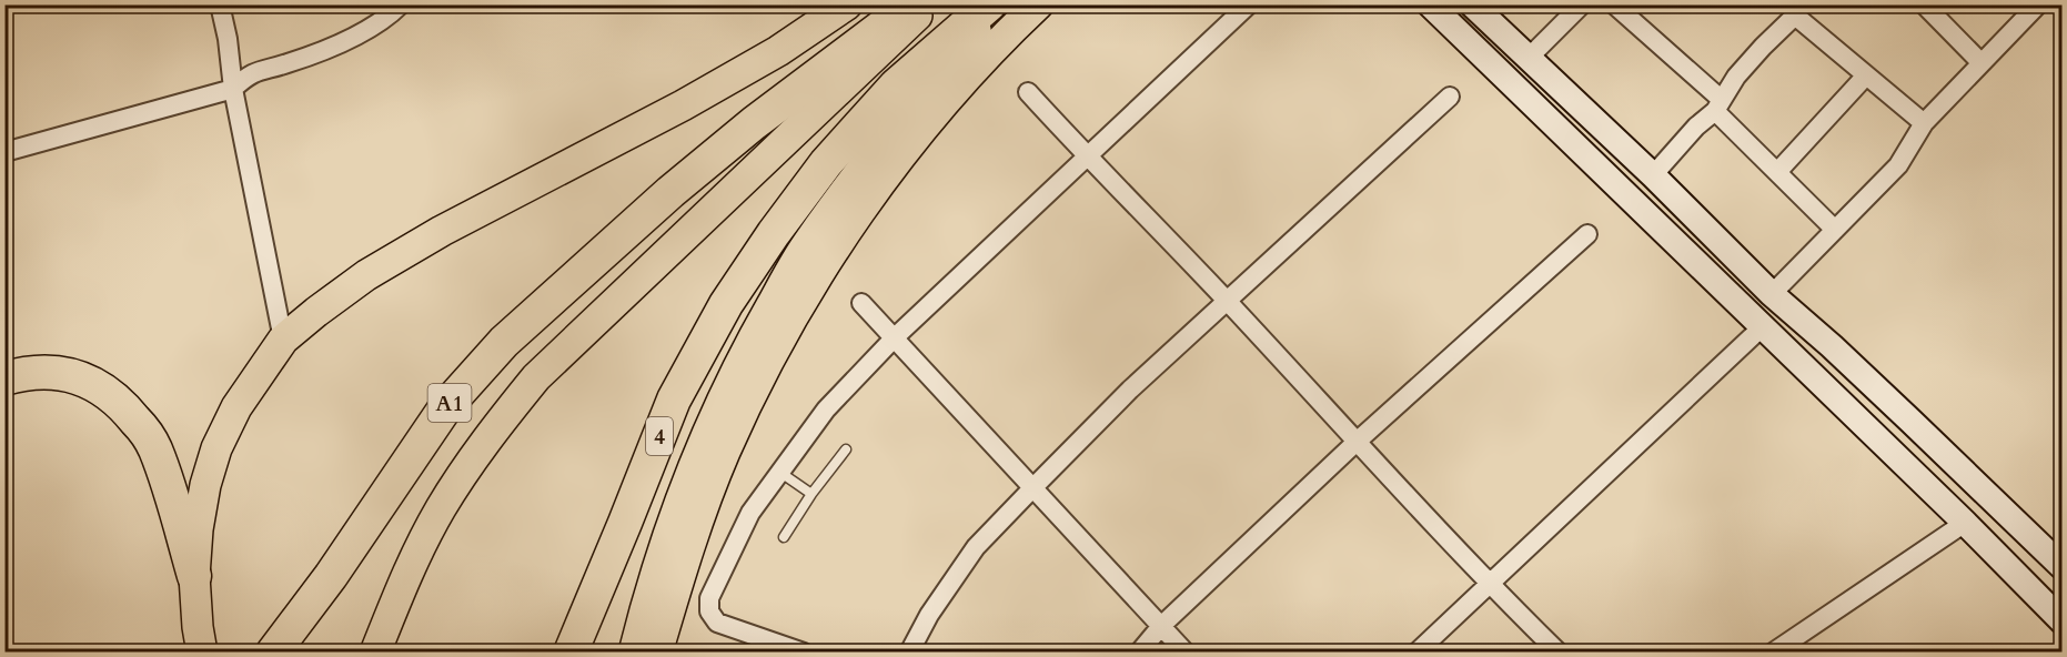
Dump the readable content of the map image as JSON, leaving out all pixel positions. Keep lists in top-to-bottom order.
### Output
{
  "streets": {
    "highway": ["A1", "4"]
  }
}
